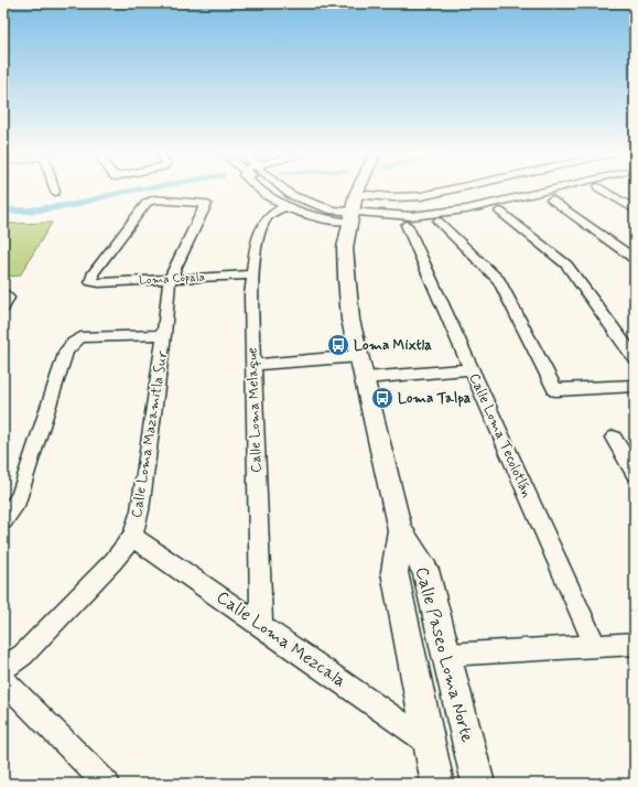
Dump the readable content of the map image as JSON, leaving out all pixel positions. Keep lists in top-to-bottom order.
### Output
{
  "streets": {
    "street": [
      "Loma Copala",
      "Calle Loma Melaque",
      "Calle Loma Mazamitla Sur",
      "Calle Loma Tecolotlán",
      "Calle Loma Mezcala",
      "Calle Paseo Loma Norte"
    ]
  },
  "crossings": [
    ["Loma Copala", "Calle Loma Melaque"],
    ["Loma Copala", "Calle Loma Mazamitla Sur"],
    ["Calle Loma Melaque", "Calle Loma Mezcala"],
    ["Calle Loma Mazamitla Sur", "Calle Loma Mezcala"],
    ["Calle Loma Mezcala", "Calle Paseo Loma Norte"]
  ],
  "places": {
    "bus stop": ["Loma Mixtla", "Loma Talpa"]
  }
}
